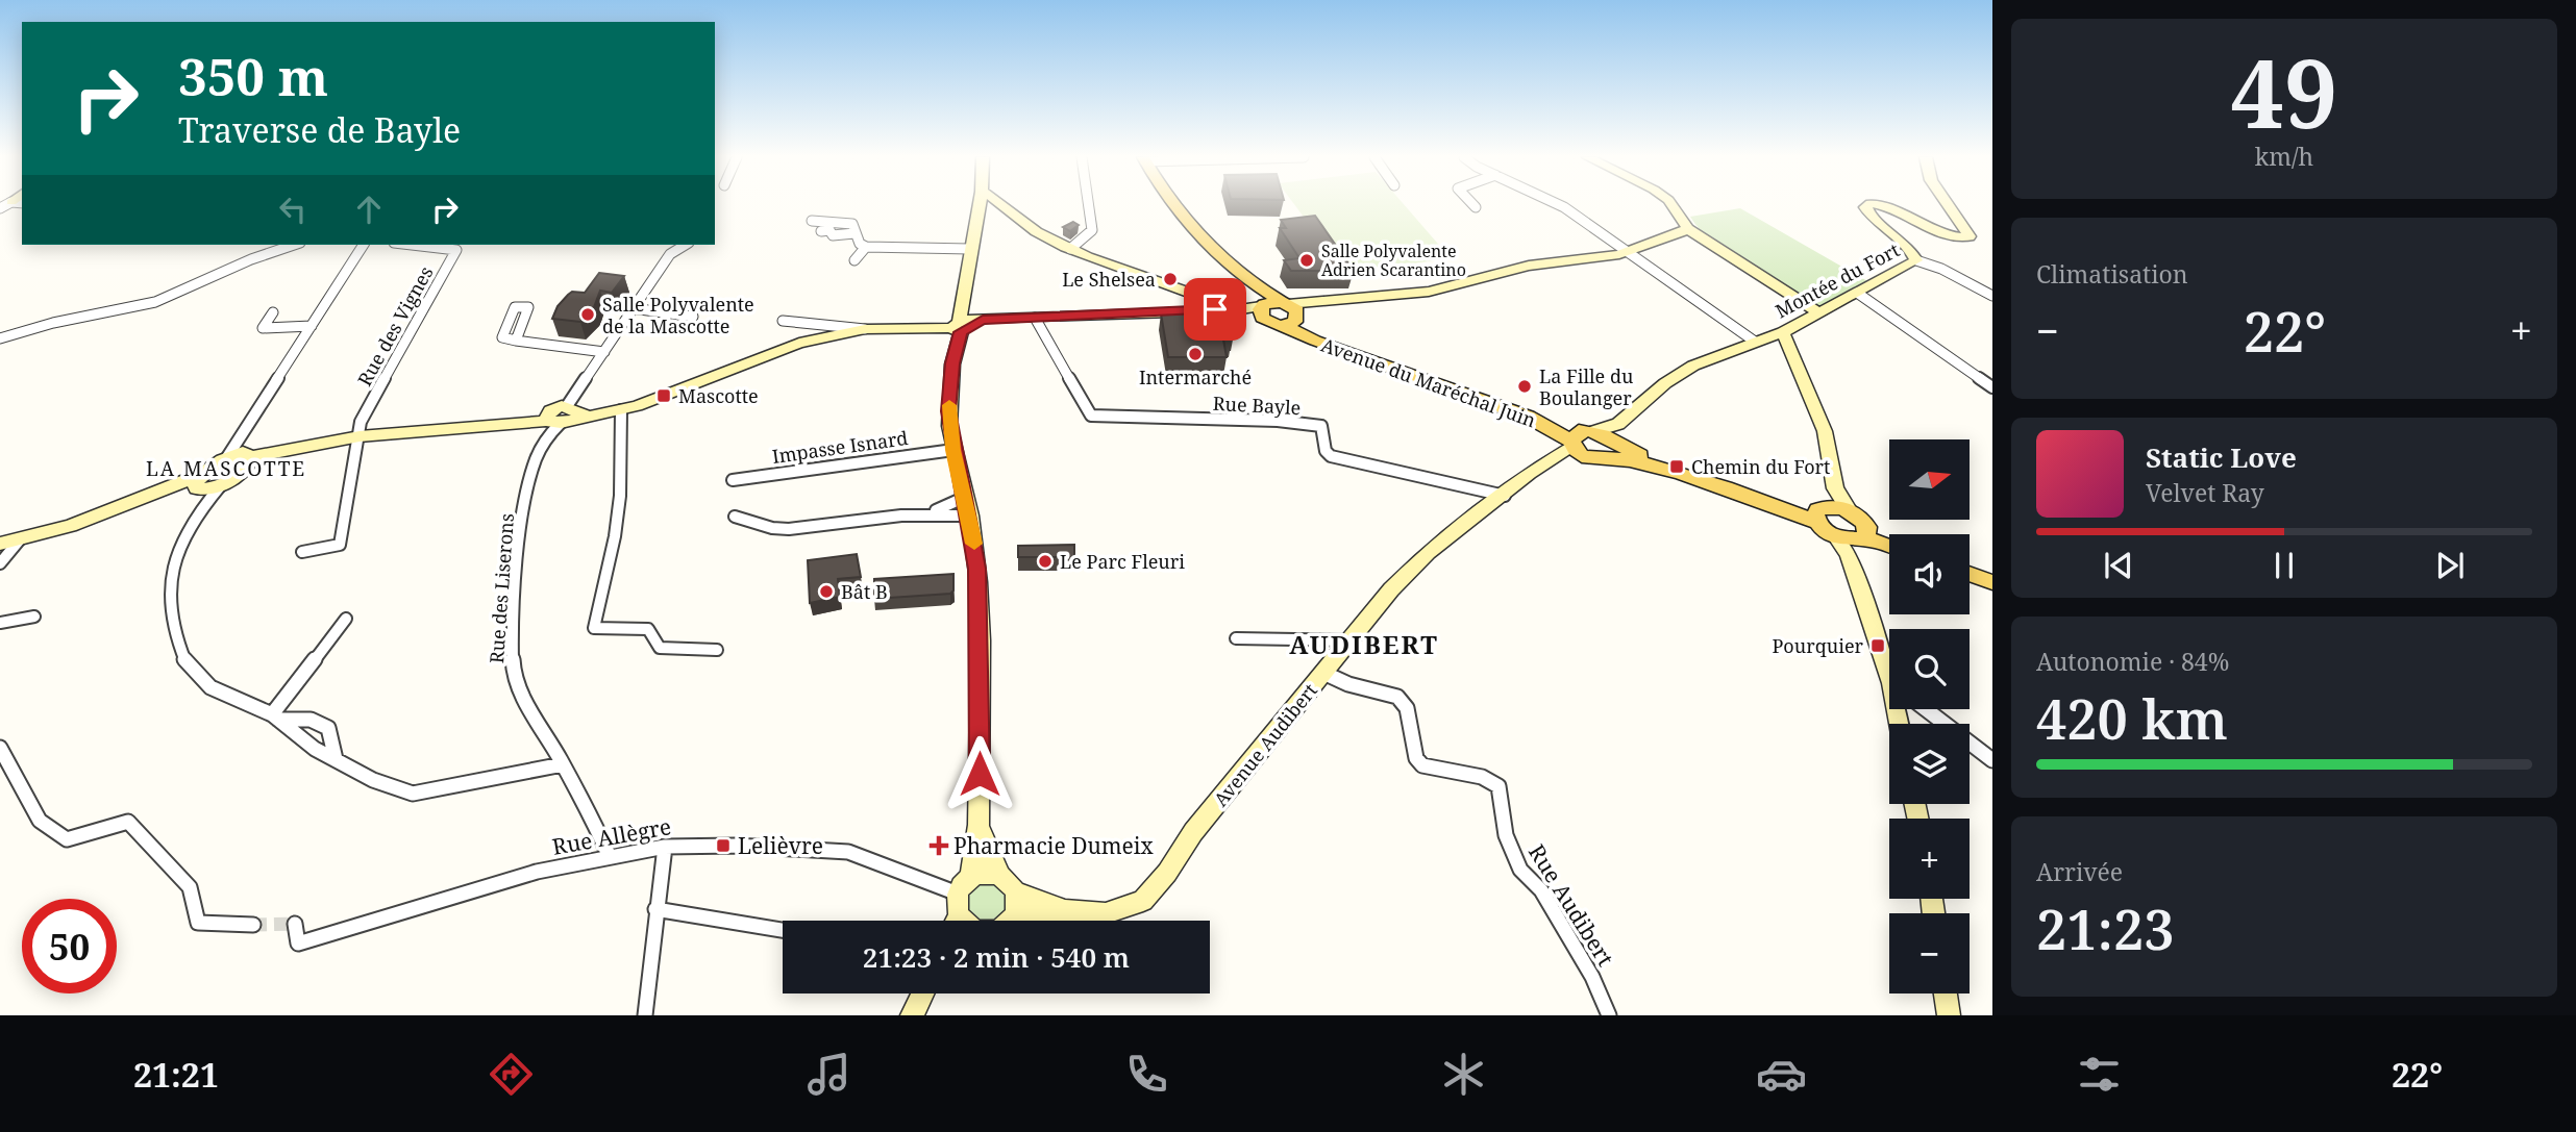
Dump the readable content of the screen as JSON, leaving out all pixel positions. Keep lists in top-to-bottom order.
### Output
{
  "streets": {
    "main road": ["Avenue du Maréchal Juin"],
    "street": [
      "Montée du Fort",
      "Rue des Vignes",
      "Rue Bayle",
      "Impasse Isnard",
      "Rue des Liserons",
      "Avenue Audibert",
      "Rue Allègre",
      "Rue Audibert"
    ]
  },
  "crossings": [
    ["Montée du Fort", "Avenue du Maréchal Juin"],
    ["Montée du Fort", "Avenue Audibert"],
    ["Avenue du Maréchal Juin", "Avenue Audibert"],
    ["Rue Bayle", "Avenue Audibert"],
    ["Rue des Liserons", "Rue Allègre"],
    ["Avenue Audibert", "Rue Audibert"]
  ],
  "districts": ["LA MASCOTTE", "AUDIBERT"],
  "places": {
    "other": [
      "Salle Polyvalente Adrien Scarantino",
      "Le Shelsea",
      "Salle Polyvalente de la Mascotte",
      "Intermarché",
      "La Fille du Boulanger",
      "Le Parc Fleuri",
      "Bât B"
    ],
    "transit": [
      "Mascotte",
      "Chemin du Fort",
      "Pourquier",
      "Lelièvre"
    ],
    "health": ["Pharmacie Dumeix"]
  },
  "north": "right",
  "page": {
    "tile": [
      ["49", "km/h"],
      "Climatisation",
      ["Autonomie · 84%", "420 km"],
      ["Arrivée", "21:23"]
    ],
    "turn": ["350 m", "Traverse de Bayle"],
    "heat": ["−", "22°", "+"],
    "song": ["Static Love", "Velvet Ray"],
    "map_buttons": ["+", "−"],
    "limit": "50",
    "trip": "21:23 · 2 min · 540 m",
    "tabs": ["21:21", "22°"]
  }
}
